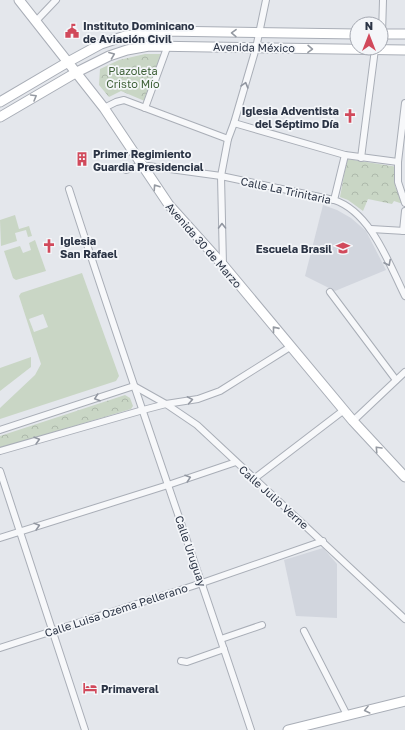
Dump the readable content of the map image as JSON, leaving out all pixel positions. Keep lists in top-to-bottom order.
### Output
{
  "streets": {
    "main road": ["Avenida México", "Avenida 30 de Marzo"],
    "street": [
      "Calle La Trinitaria",
      "Calle Julio Verne",
      "Calle Uruguay",
      "Calle Luisa Ozema Pellerano"
    ]
  },
  "crossings": [
    ["Avenida México", "Avenida 30 de Marzo"],
    ["Calle La Trinitaria", "Avenida 30 de Marzo"],
    ["Calle Julio Verne", "Calle Uruguay"],
    ["Calle Julio Verne", "Calle Luisa Ozema Pellerano"],
    ["Calle Uruguay", "Calle Luisa Ozema Pellerano"]
  ],
  "one_way": ["Avenida 30 de Marzo"],
  "parks": ["Plazoleta Cristo Mío"],
  "places": {
    "public building": ["Instituto Dominicano de Aviación Civil"],
    "church": ["Iglesia Adventista del Séptimo Día", "Iglesia San Rafael"],
    "building": ["Primer Regimiento Guardia Presidencial"],
    "school or university": ["Escuela Brasil"],
    "hotel": ["Primaveral"]
  },
  "north": "top"
}
